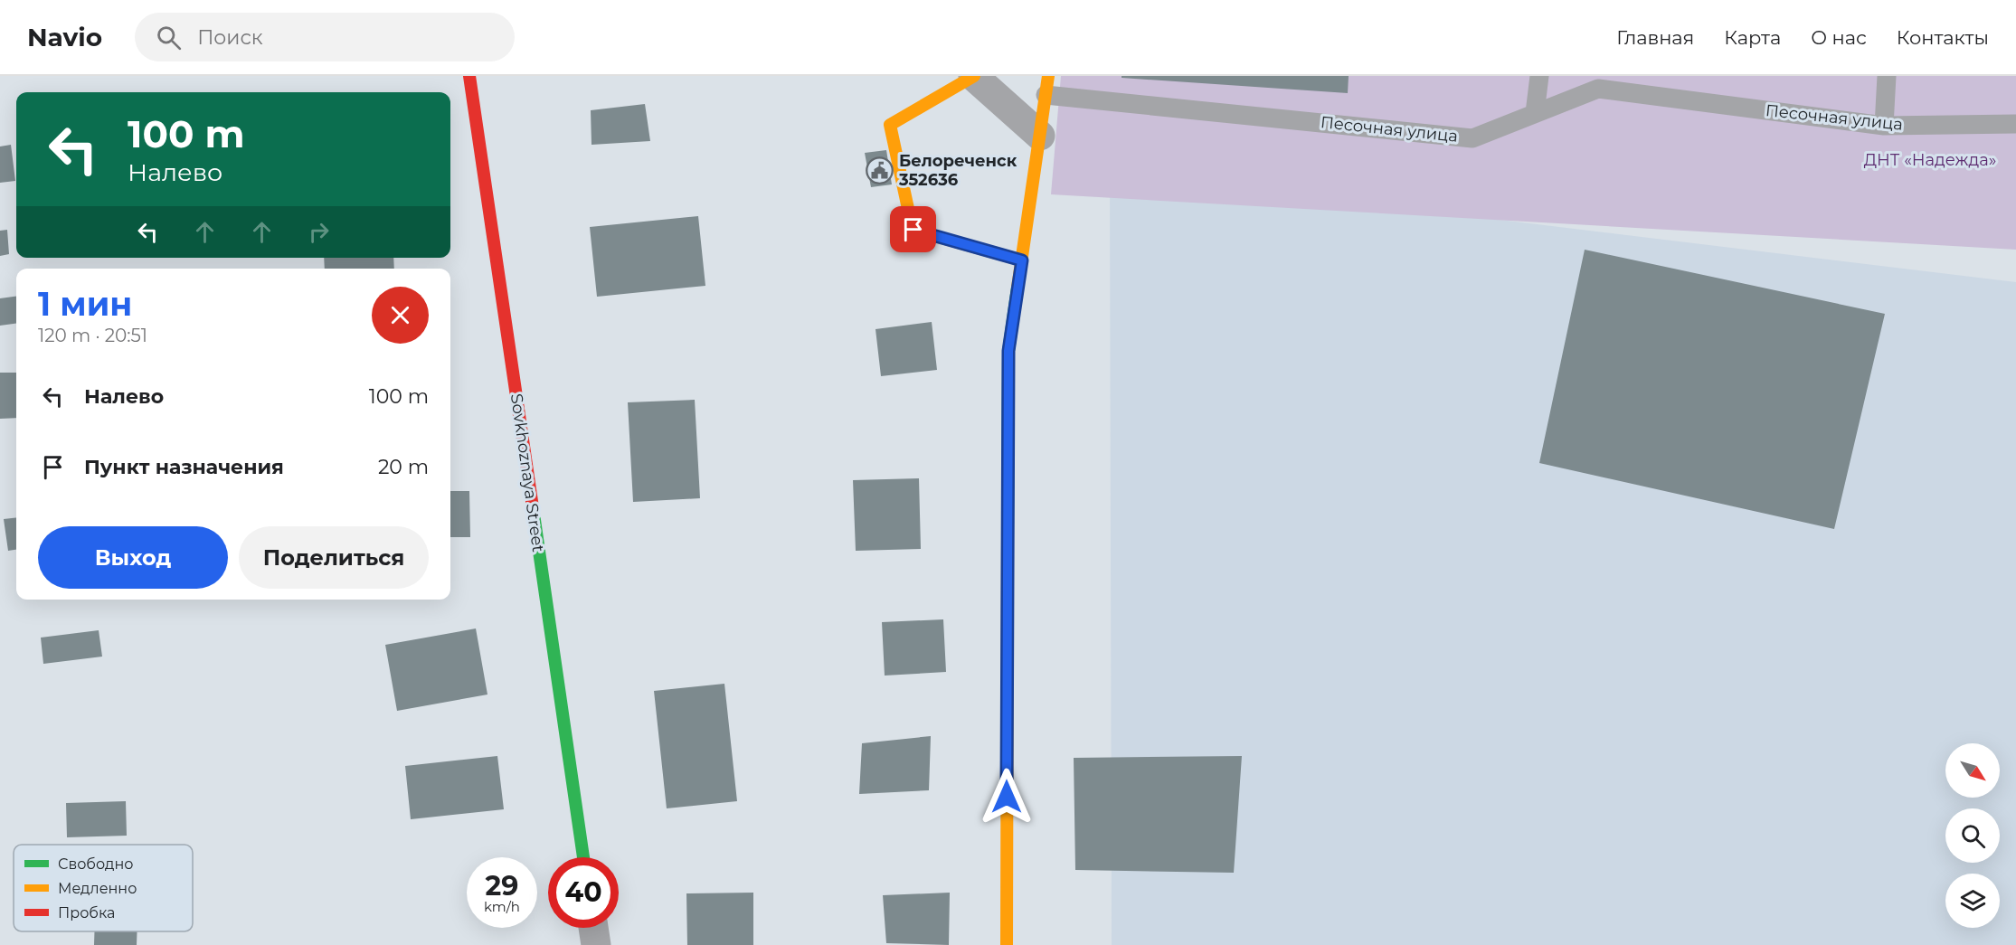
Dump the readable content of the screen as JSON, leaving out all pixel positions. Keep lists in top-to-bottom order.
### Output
{
  "streets": {
    "street": ["Sovkhoznaya Street"],
    "lane": ["Песочная улица"]
  },
  "parks": ["ДНТ «Надежда»"],
  "places": {
    "public building": ["Белореченск 352636"]
  },
  "legend": ["Свободно", "Медленно", "Пробка"],
  "north": "bottom right",
  "page": {
    "header": "Navio",
    "search": "Поиск",
    "nav": [
      "Главная",
      "Карта",
      "О нас",
      "Контакты"
    ],
    "turn": ["100 m", "Налево"],
    "heading": ["1 мин", "120 m · 20:51"],
    "list": [
      {
        "name": "Налево",
        "value": "100 m"
      },
      {
        "name": "Пункт назначения",
        "value": "20 m"
      }
    ],
    "buttons": ["Выход", "Поделиться"],
    "speed": "29 km/h",
    "limit": "40"
  }
}
